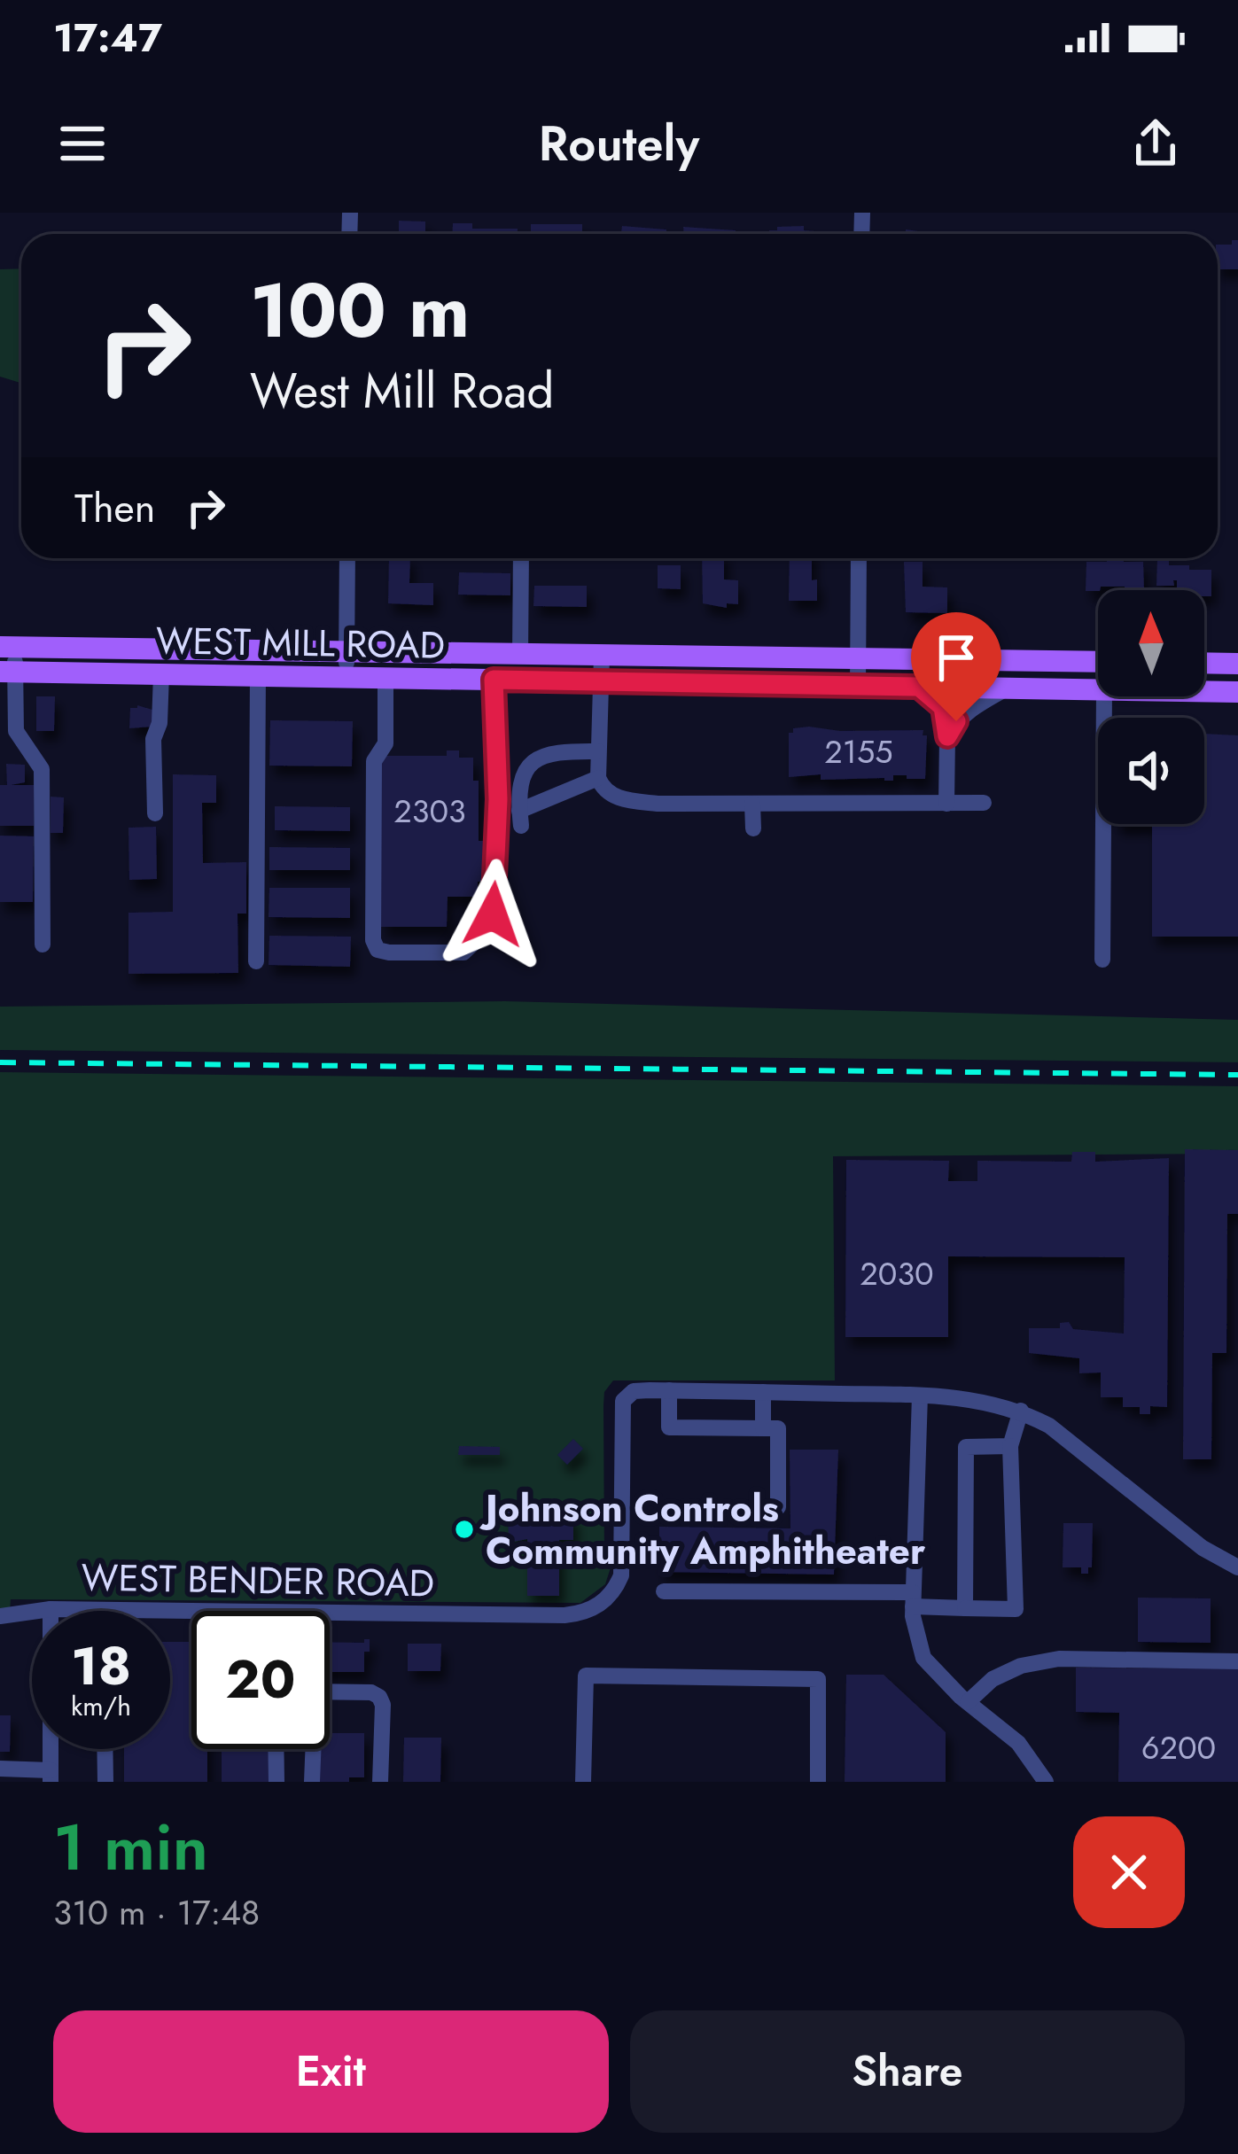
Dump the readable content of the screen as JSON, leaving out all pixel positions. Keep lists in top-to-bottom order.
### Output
{
  "streets": {
    "main road": ["WEST MILL ROAD"],
    "street": ["WEST BENDER ROAD"]
  },
  "places": ["Johnson Controls Community Amphitheater"],
  "house_numbers": [
    "2155",
    "2303",
    "2030",
    "6200"
  ],
  "north": "top",
  "page": {
    "status": "17:47",
    "header": "Routely",
    "turn": ["100 m", "West Mill Road"],
    "then": "Then",
    "speed": "18 km/h",
    "limit": "20",
    "heading": ["1 min", "310 m · 17:48"],
    "buttons": ["Exit", "Share"]
  }
}
